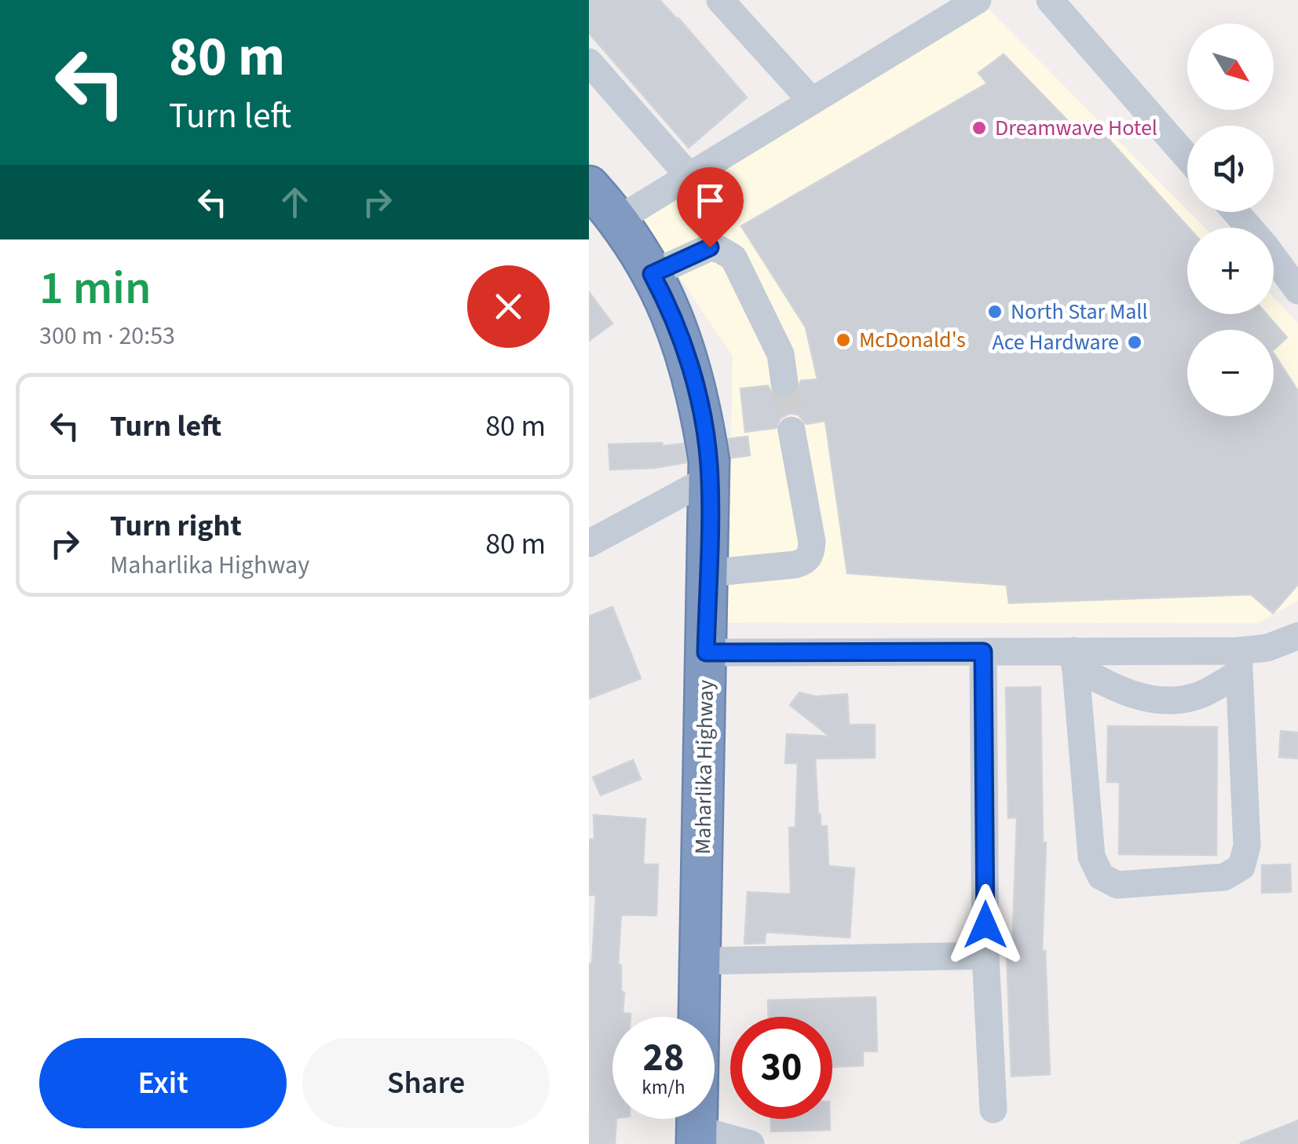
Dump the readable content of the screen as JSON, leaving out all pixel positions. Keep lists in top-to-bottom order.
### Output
{
  "streets": {
    "highway": ["Maharlika Highway"]
  },
  "places": [
    "Dreamwave Hotel",
    "North Star Mall",
    "McDonald's",
    "Ace Hardware"
  ],
  "north": "bottom right",
  "page": {
    "turn": ["80 m", "Turn left"],
    "map_buttons": ["+", "−"],
    "heading": ["1 min", "300 m · 20:53"],
    "list": [
      {
        "name": "Turn left",
        "value": "80 m"
      },
      {
        "name": "Turn right",
        "note": "Maharlika Highway",
        "value": "80 m"
      }
    ],
    "speed": "28 km/h",
    "limit": "30",
    "buttons": ["Exit", "Share"]
  }
}
